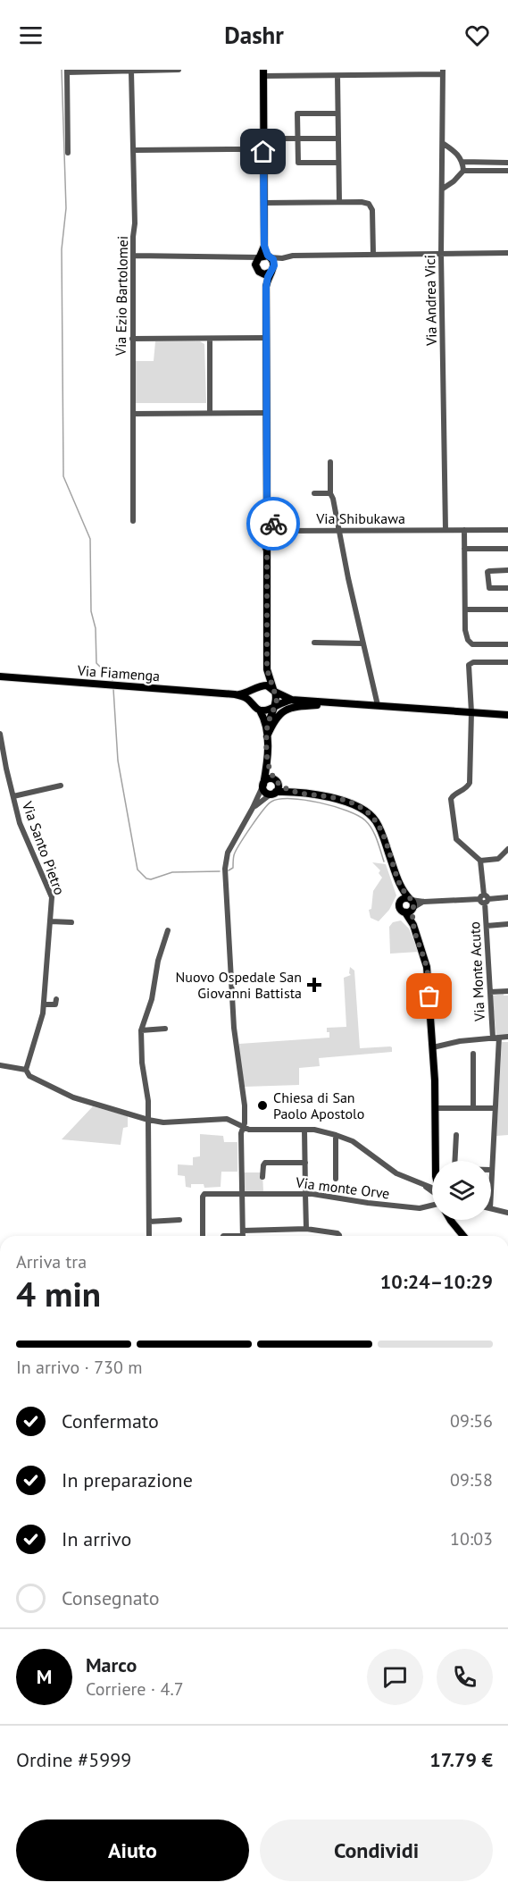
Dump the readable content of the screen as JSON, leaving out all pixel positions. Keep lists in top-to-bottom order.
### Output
{
  "streets": {
    "main road": ["Via Fiamenga"],
    "street": [
      "Via Ezio Bartolomei",
      "Via Andrea Vici",
      "Via Shibukawa",
      "Via Santo Pietro",
      "Via Monte Acuto",
      "Via monte Orve"
    ]
  },
  "crossings": [
    ["Via Andrea Vici", "Via Shibukawa"]
  ],
  "places": {
    "health": ["Nuovo Ospedale San Giovanni Battista"],
    "other": ["Chiesa di San Paolo Apostolo"]
  },
  "page": {
    "header": "Dashr",
    "heading": ["4 min", "Arriva tra", "10:24–10:29"],
    "panel": [
      "Marco",
      "Corriere · 4.7",
      "Ordine #5999",
      "17.79 €"
    ],
    "bar": "In arrivo · 730 m",
    "list": [
      ["Confermato", "09:56"],
      ["In preparazione", "09:58"],
      ["In arrivo", "10:03"],
      "Consegnato"
    ],
    "round": "M",
    "buttons": ["Aiuto", "Condividi"]
  }
}
